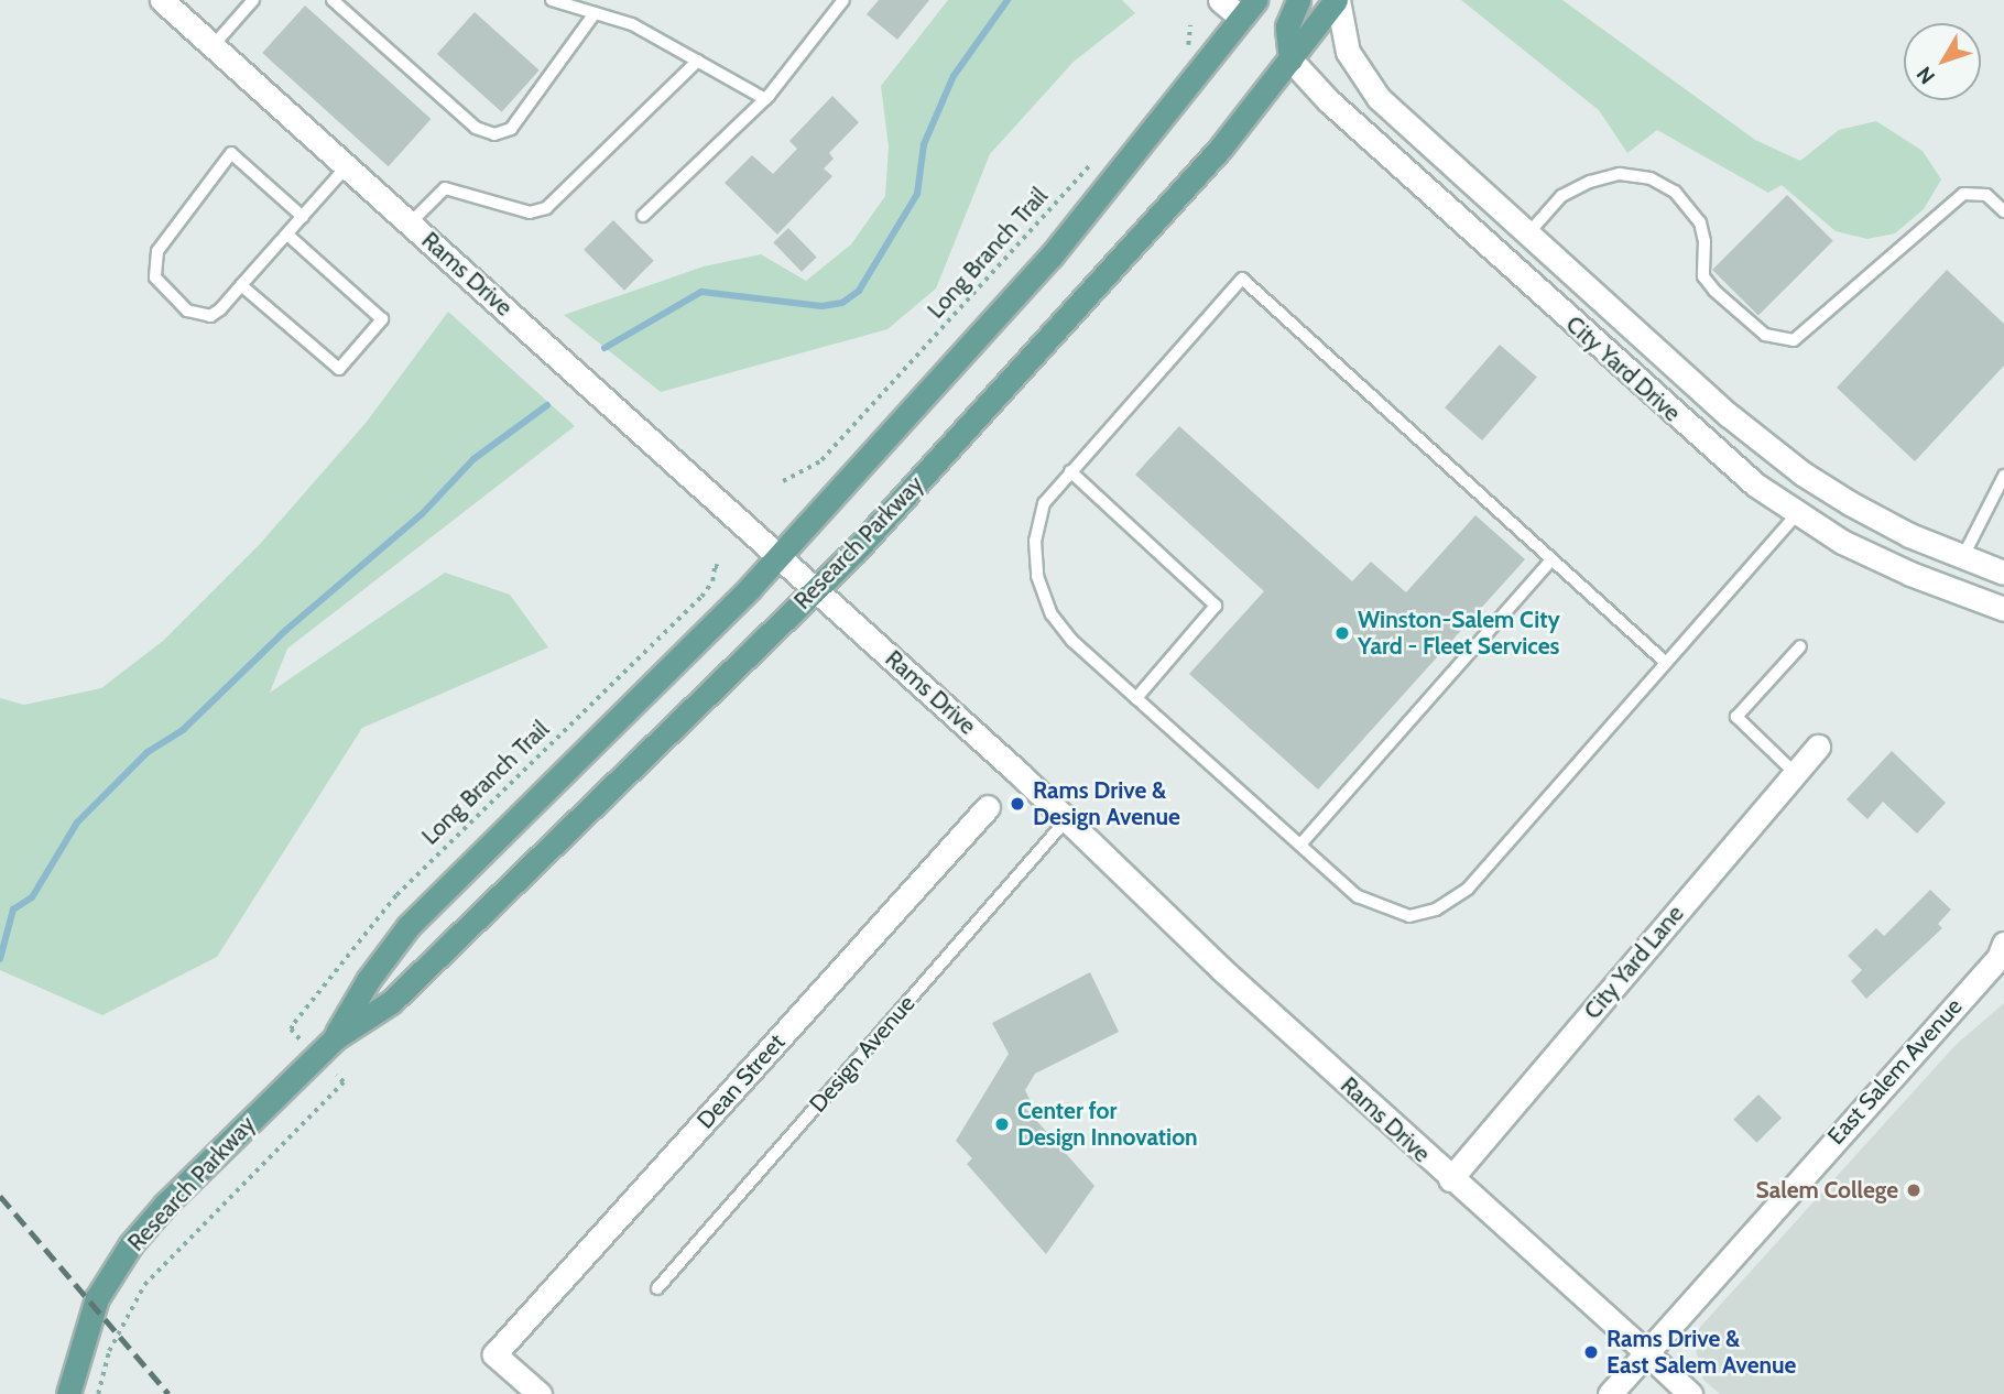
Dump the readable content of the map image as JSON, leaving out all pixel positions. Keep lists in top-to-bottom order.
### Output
{
  "streets": {
    "main road": [
      "Rams Drive",
      "City Yard Drive",
      "Research Parkway",
      "City Yard Lane",
      "East Salem Avenue",
      "Dean Street"
    ],
    "lane": ["Design Avenue"],
    "path": ["Long Branch Trail"]
  },
  "crossings": [
    ["Rams Drive", "Research Parkway"],
    ["Rams Drive", "City Yard Lane"],
    ["Rams Drive", "Design Avenue"],
    ["Rams Drive", "East Salem Avenue"],
    ["City Yard Drive", "Research Parkway"]
  ],
  "places": [
    "Winston-Salem City Yard - Fleet Services",
    "Rams Drive & Design Avenue",
    "Center for Design Innovation",
    "Salem College",
    "Rams Drive & East Salem Avenue"
  ],
  "north": "bottom left"
}
